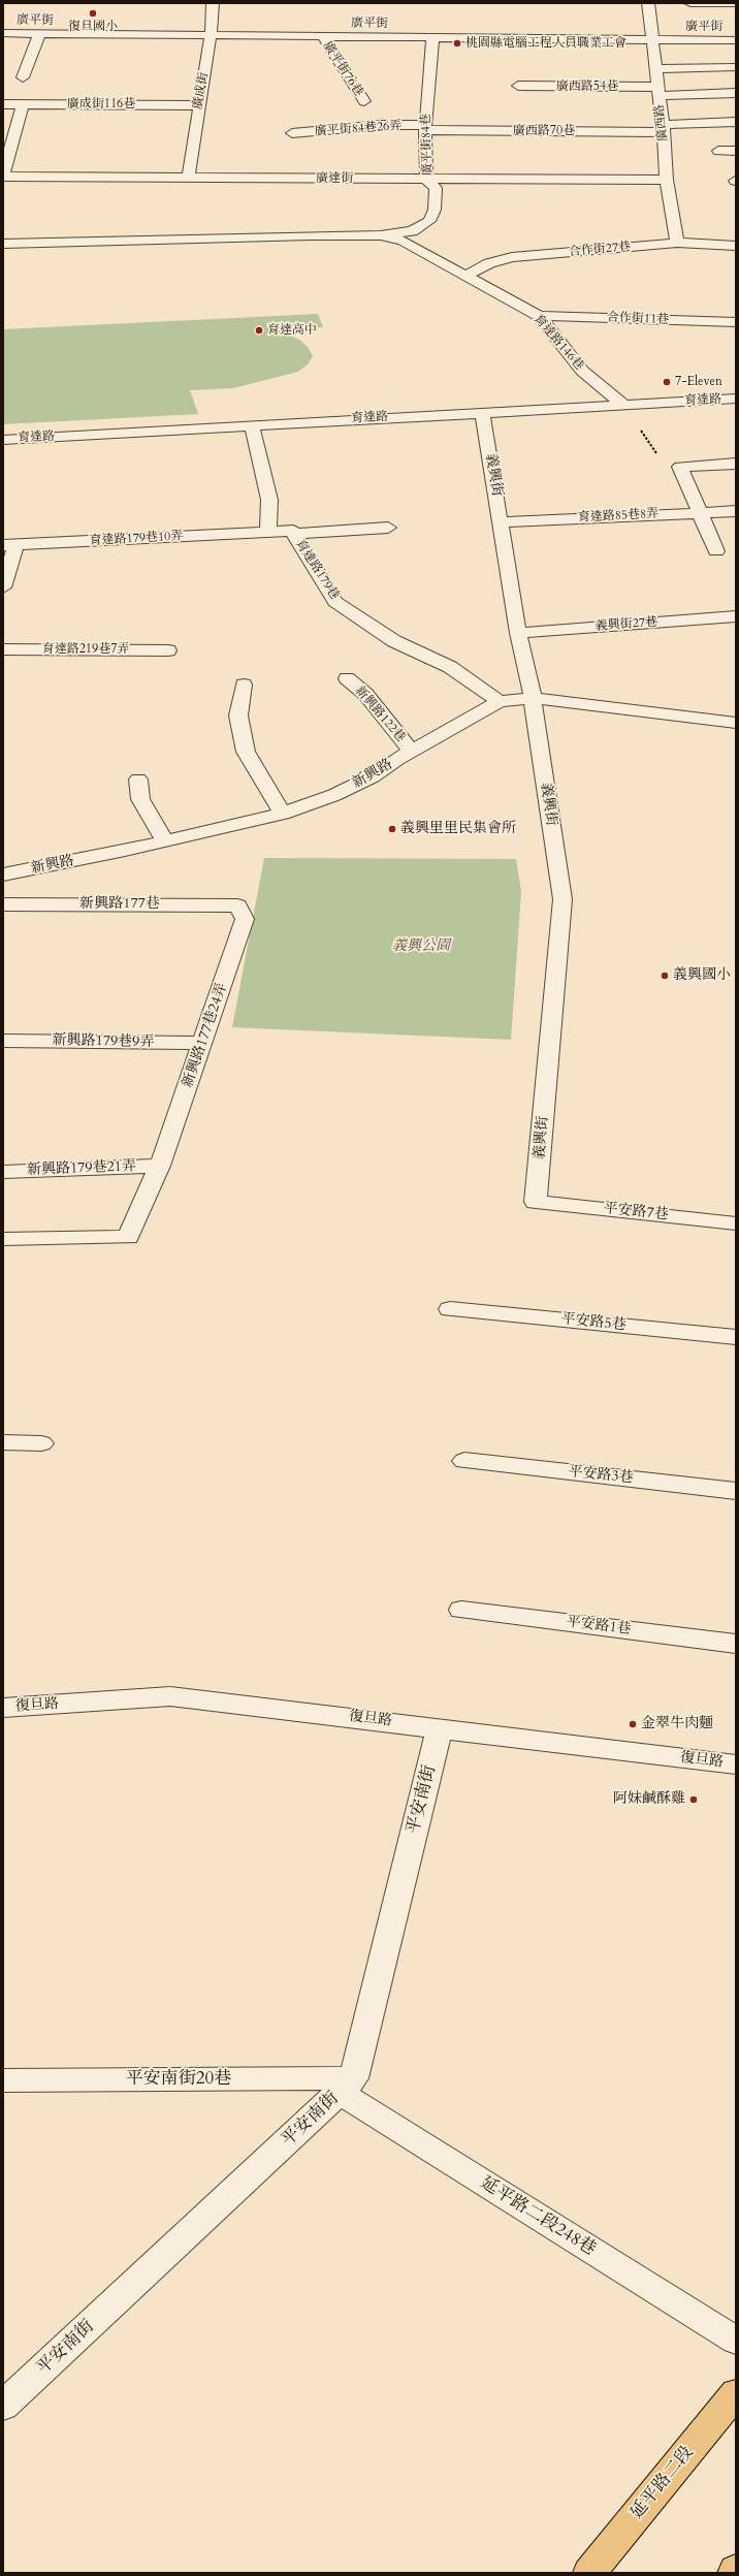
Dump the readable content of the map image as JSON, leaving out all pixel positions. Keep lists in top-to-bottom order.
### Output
{
  "streets": {
    "main road": ["延平路二段"],
    "street": [
      "廣平街",
      "廣平街76巷",
      "廣西路54巷",
      "廣成街",
      "廣成街116巷",
      "廣西路",
      "廣平街84巷26弄",
      "廣西路70巷",
      "廣平街84巷",
      "廣達街",
      "合作街27巷",
      "合作街11巷",
      "育達路146巷",
      "育達路",
      "義興街",
      "育達路85巷8弄",
      "育達路179巷10弄",
      "育達路179巷",
      "義興街27巷",
      "育達路219巷7弄",
      "新興路122巷",
      "新興路",
      "新興路177巷",
      "新興路177巷24弄",
      "新興路179巷9弄",
      "新興路179巷21弄",
      "平安路7巷",
      "平安路5巷",
      "平安路3巷",
      "平安路1巷",
      "復旦路",
      "平安南街",
      "平安南街20巷",
      "延平路二段248巷"
    ]
  },
  "crossings": [
    ["廣平街", "廣平街76巷"],
    ["廣平街", "廣成街"],
    ["廣平街", "廣西路"],
    ["廣平街", "廣平街84巷"],
    ["廣西路54巷", "廣西路"],
    ["廣成街", "廣成街116巷"],
    ["廣成街", "廣達街"],
    ["廣西路", "廣西路70巷"],
    ["廣西路", "廣達街"],
    ["廣西路", "合作街27巷"],
    ["廣平街84巷26弄", "廣西路70巷"],
    ["廣平街84巷26弄", "廣平街84巷"],
    ["廣西路70巷", "廣平街84巷"],
    ["廣平街84巷", "廣達街"],
    ["廣平街84巷", "育達路146巷"],
    ["合作街27巷", "育達路146巷"],
    ["合作街11巷", "育達路146巷"],
    ["育達路146巷", "育達路"],
    ["育達路", "義興街"],
    ["義興街", "育達路85巷8弄"],
    ["義興街", "義興街27巷"],
    ["義興街", "新興路"],
    ["義興街", "平安路7巷"],
    ["育達路179巷10弄", "育達路179巷"],
    ["育達路179巷", "新興路"],
    ["新興路122巷", "新興路"],
    ["新興路177巷", "新興路177巷24弄"],
    ["新興路177巷24弄", "新興路179巷9弄"],
    ["新興路177巷24弄", "新興路179巷21弄"],
    ["復旦路", "平安南街"],
    ["平安南街", "平安南街20巷"],
    ["平安南街", "延平路二段248巷"],
    ["平安南街20巷", "延平路二段248巷"]
  ],
  "parks": ["義興公園"],
  "places": [
    "復旦國小",
    "桃園縣電腦工程人員職業工會",
    "育達高中",
    "7-Eleven",
    "義興里里民集會所",
    "義興國小",
    "金翠牛肉麵",
    "阿妹鹹酥雞"
  ]
}
